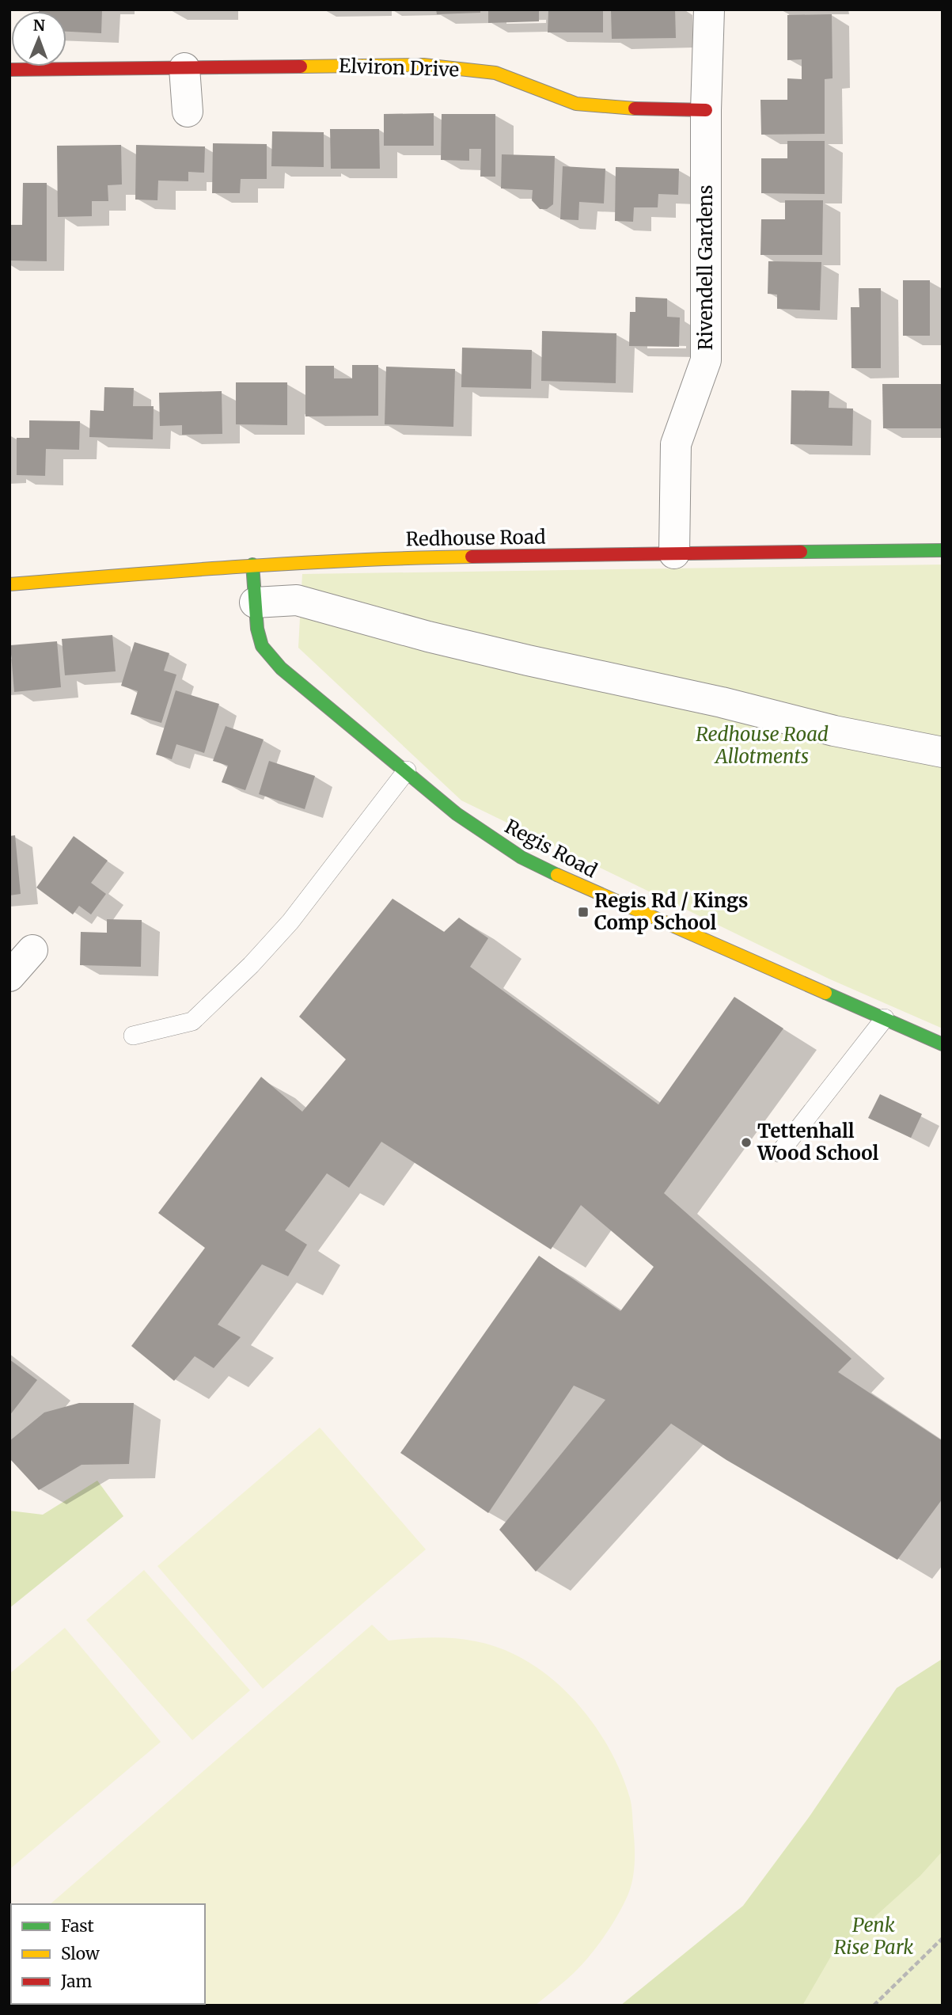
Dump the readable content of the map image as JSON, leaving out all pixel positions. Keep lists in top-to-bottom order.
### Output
{
  "streets": {
    "street": [
      "Elviron Drive",
      "Rivendell Gardens",
      "Redhouse Road",
      "Regis Road"
    ]
  },
  "crossings": [
    ["Elviron Drive", "Rivendell Gardens"],
    ["Rivendell Gardens", "Redhouse Road"],
    ["Redhouse Road", "Regis Road"]
  ],
  "parks": ["Redhouse Road Allotments", "Penk Rise Park"],
  "places": {
    "transit": ["Regis Rd / Kings Comp School"],
    "other": ["Tettenhall Wood School"]
  },
  "legend": ["Fast", "Slow", "Jam"],
  "north": "top"
}
